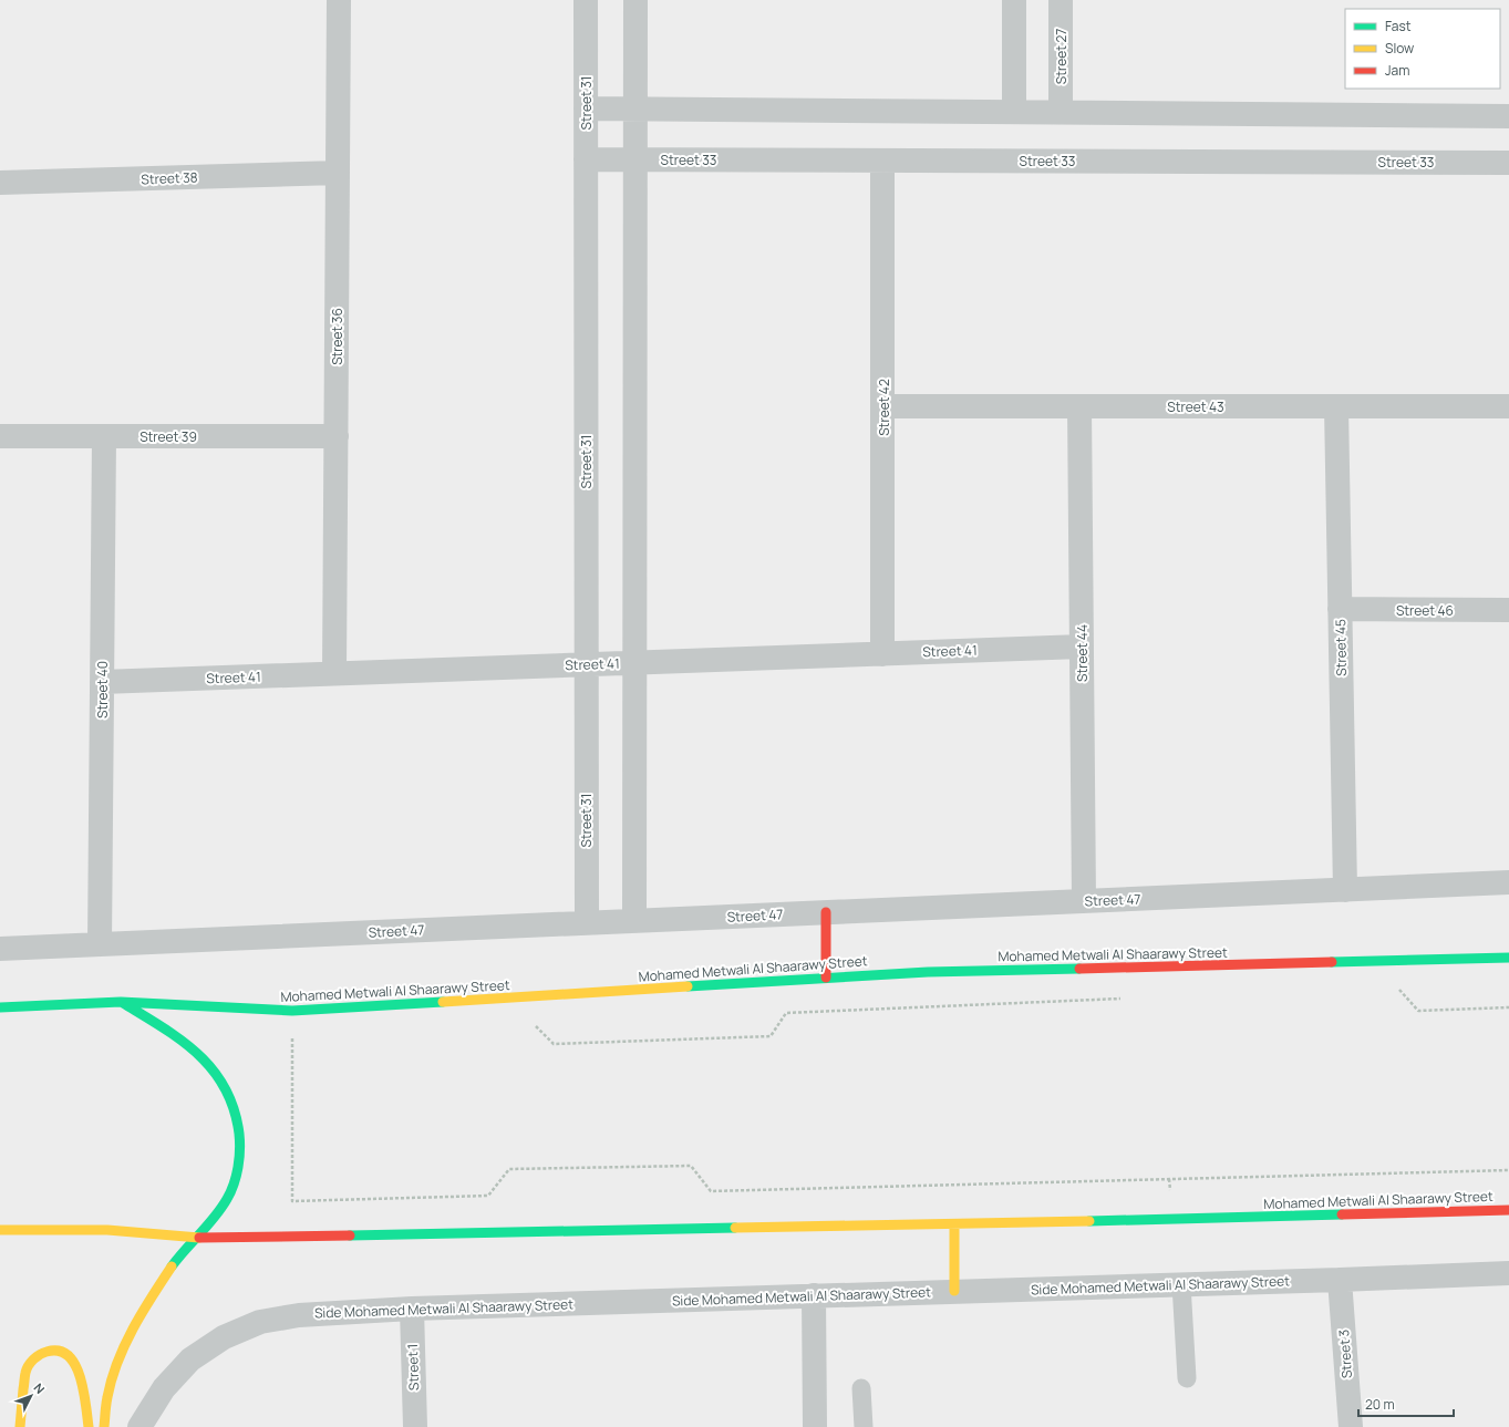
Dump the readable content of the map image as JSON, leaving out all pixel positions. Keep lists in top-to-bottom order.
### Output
{
  "streets": {
    "street": [
      "Street 27",
      "Street 31",
      "Street 33",
      "Street 38",
      "Street 36",
      "Street 43",
      "Street 42",
      "Street 39",
      "Street 46",
      "Street 45",
      "Street 41",
      "Street 44",
      "Street 40",
      "Street 47",
      "Mohamed Metwali Al Shaarawy Street",
      "Side Mohamed Metwali Al Shaarawy Street",
      "Street 3",
      "Street 1"
    ]
  },
  "crossings": [
    ["Street 31", "Street 33"],
    ["Street 31", "Street 41"],
    ["Street 31", "Street 47"],
    ["Street 33", "Street 42"],
    ["Street 38", "Street 36"],
    ["Street 36", "Street 39"],
    ["Street 36", "Street 41"],
    ["Street 43", "Street 42"],
    ["Street 43", "Street 45"],
    ["Street 43", "Street 44"],
    ["Street 42", "Street 41"],
    ["Street 39", "Street 40"],
    ["Street 46", "Street 45"],
    ["Street 45", "Street 47"],
    ["Street 41", "Street 44"],
    ["Street 41", "Street 40"],
    ["Street 44", "Street 47"],
    ["Street 40", "Street 47"],
    ["Side Mohamed Metwali Al Shaarawy Street", "Street 3"],
    ["Side Mohamed Metwali Al Shaarawy Street", "Street 1"]
  ],
  "legend": ["Fast", "Slow", "Jam"],
  "scale_bar": "20 m",
  "north": "top right"
}
